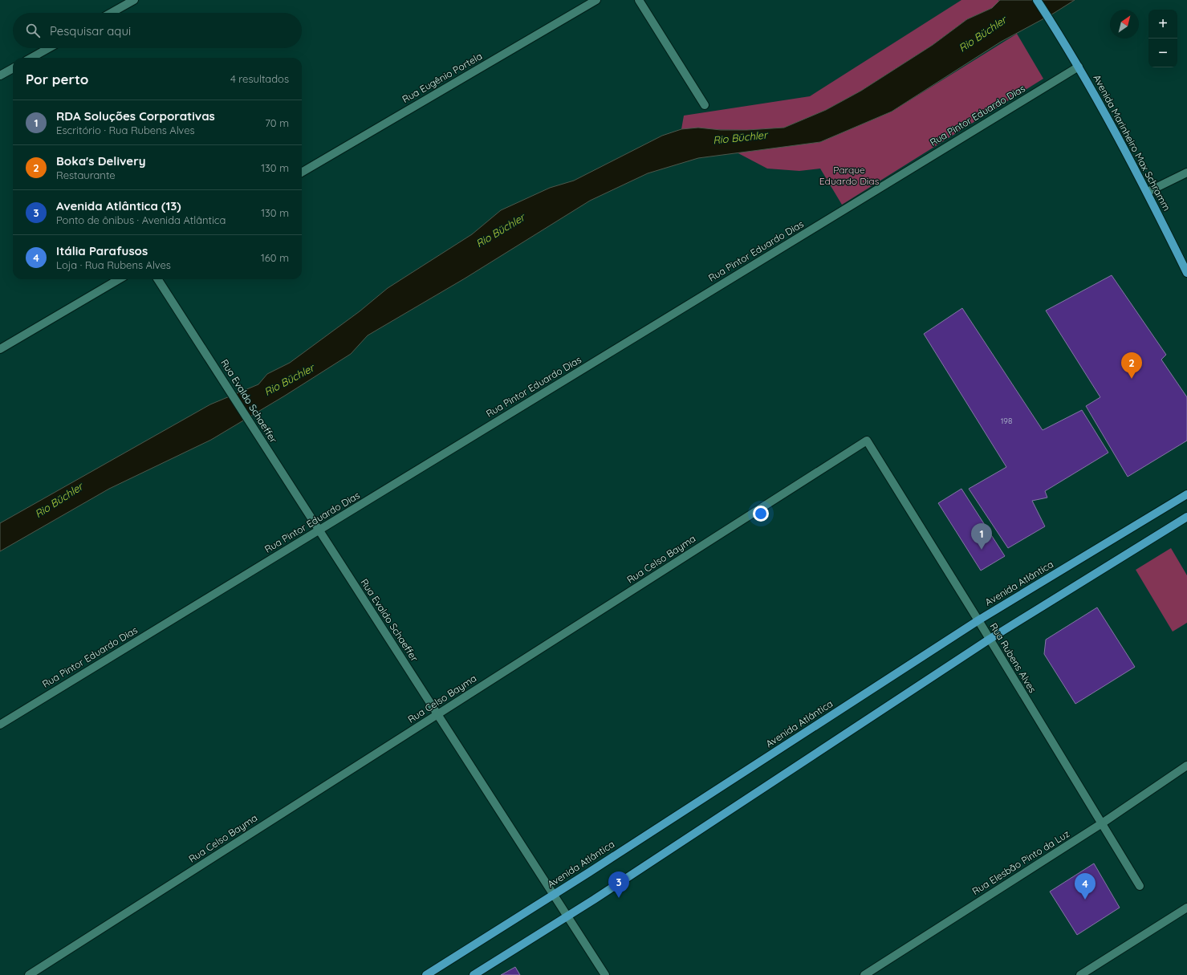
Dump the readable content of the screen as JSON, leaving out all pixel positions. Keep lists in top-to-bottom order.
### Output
{
  "streets": {
    "main road": ["Avenida Marinheiro Max Schramm", "Avenida Atlântica"],
    "street": [
      "Rua Eugênio Portela",
      "Rua Pintor Eduardo Dias",
      "Rua Evaldo Schaeffer",
      "Rua Celso Bayma",
      "Rua Rubens Alves",
      "Rua Elesbão Pinto da Luz"
    ]
  },
  "crossings": [
    ["Rua Pintor Eduardo Dias", "Avenida Marinheiro Max Schramm"],
    ["Rua Pintor Eduardo Dias", "Rua Evaldo Schaeffer"],
    ["Rua Evaldo Schaeffer", "Rua Celso Bayma"],
    ["Rua Evaldo Schaeffer", "Avenida Atlântica"],
    ["Rua Celso Bayma", "Rua Rubens Alves"],
    ["Avenida Atlântica", "Rua Rubens Alves"],
    ["Rua Rubens Alves", "Rua Elesbão Pinto da Luz"]
  ],
  "water": ["Rio Büchler"],
  "parks": ["Parque Eduardo Dias"],
  "house_numbers": ["198"],
  "north": "top right",
  "page": {
    "map_buttons": ["+", "−"],
    "search": "Pesquisar aqui",
    "heading": ["Por perto", "4 resultados"],
    "list": [
      {
        "mark": "1",
        "name": "RDA Soluções Corporativas",
        "note": "Escritório · Rua Rubens Alves",
        "value": "70 m"
      },
      {
        "mark": "2",
        "name": "Boka's Delivery",
        "note": "Restaurante",
        "value": "130 m"
      },
      {
        "mark": "3",
        "name": "Avenida Atlântica (13)",
        "note": "Ponto de ônibus · Avenida Atlântica",
        "value": "130 m"
      },
      {
        "mark": "4",
        "name": "Itália Parafusos",
        "note": "Loja · Rua Rubens Alves",
        "value": "160 m"
      }
    ],
    "pins": [
      "2",
      "1",
      "3",
      "4"
    ]
  }
}
